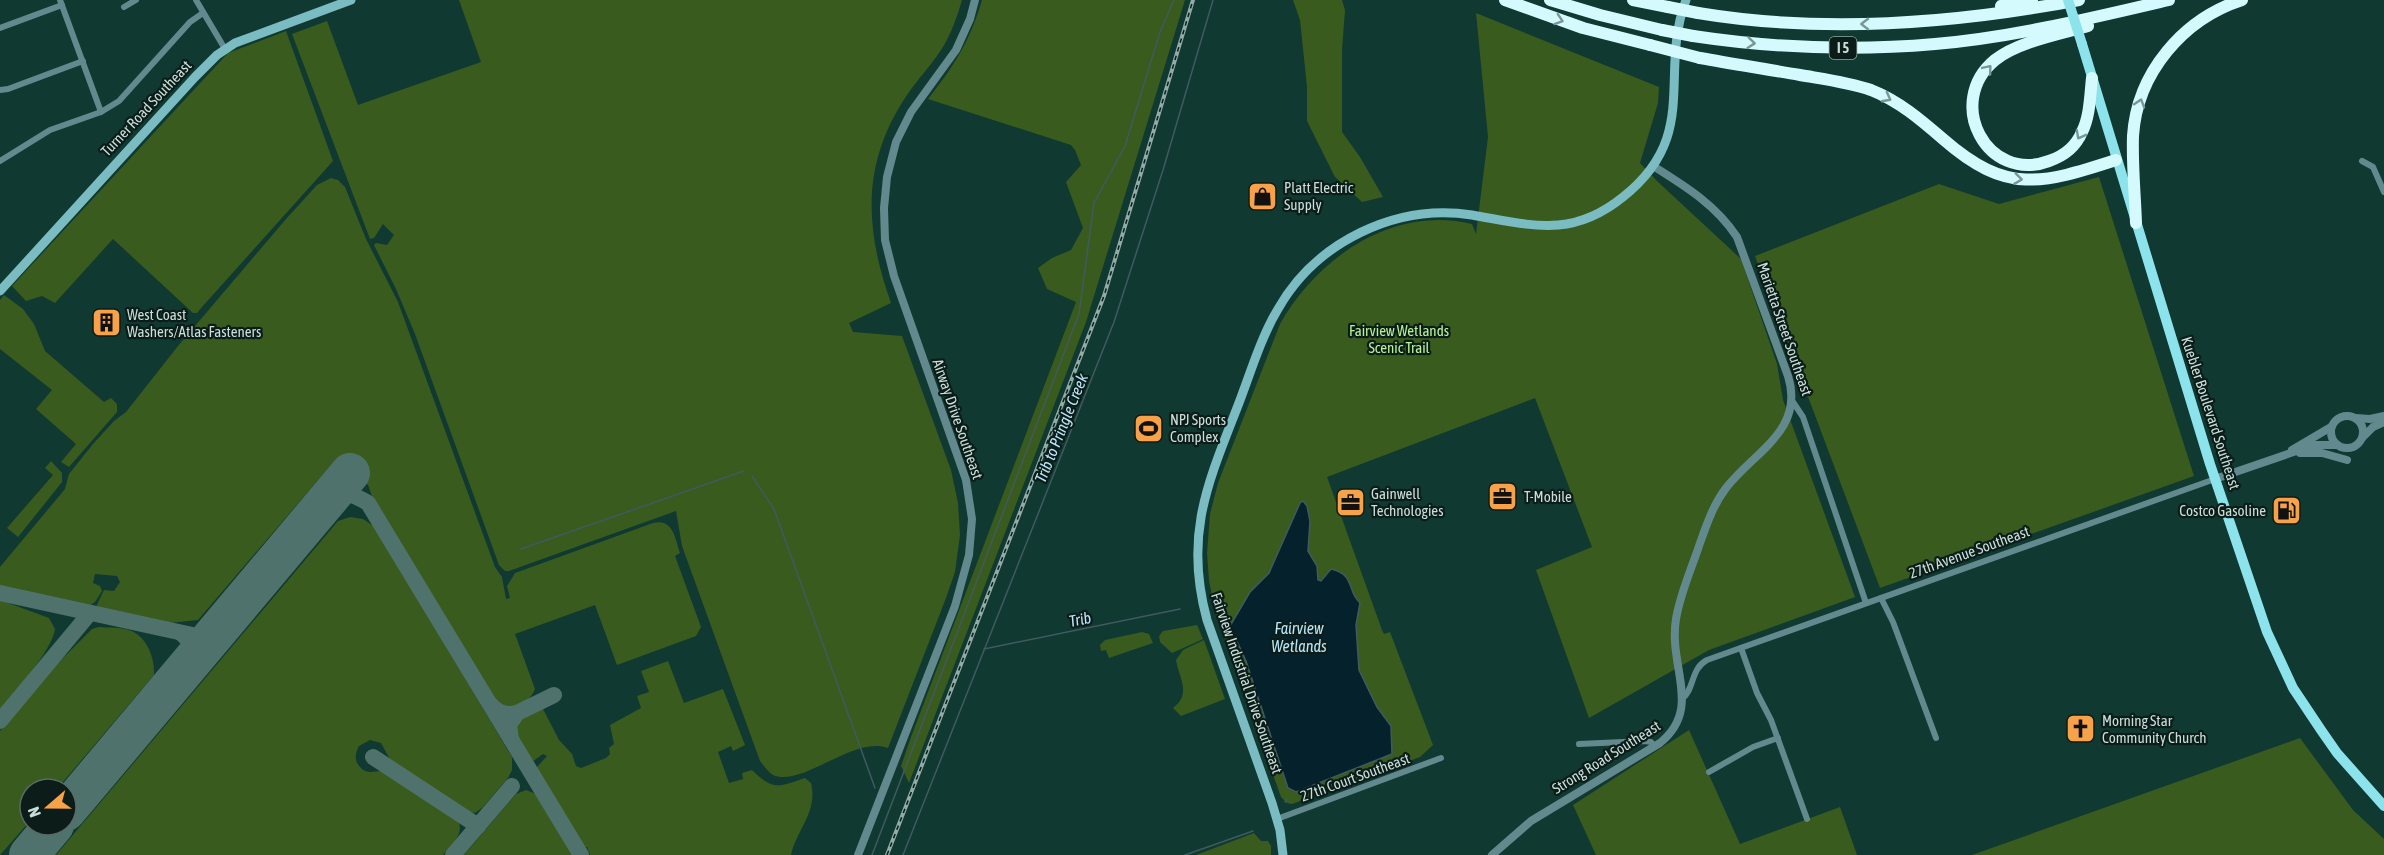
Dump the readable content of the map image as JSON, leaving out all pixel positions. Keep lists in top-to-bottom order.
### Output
{
  "streets": {
    "highway": ["I 5"],
    "main road": ["Turner Road Southeast", "Kuebler Boulevard Southeast", "Fairview Industrial Drive Southeast"],
    "street": [
      "Marietta Street Southeast",
      "Airway Drive Southeast",
      "27th Avenue Southeast",
      "Strong Road Southeast",
      "27th Court Southeast"
    ]
  },
  "crossings": [
    ["I 5", "Kuebler Boulevard Southeast"],
    ["Marietta Street Southeast", "27th Avenue Southeast"],
    ["Marietta Street Southeast", "Fairview Industrial Drive Southeast"],
    ["Marietta Street Southeast", "Strong Road Southeast"],
    ["Kuebler Boulevard Southeast", "27th Avenue Southeast"],
    ["27th Avenue Southeast", "Strong Road Southeast"],
    ["Fairview Industrial Drive Southeast", "27th Court Southeast"]
  ],
  "water": ["Trib to Pringle Creek", "Trib", "Fairview Wetlands"],
  "parks": ["Fairview Wetlands Scenic Trail"],
  "places": {
    "shop": ["Platt Electric Supply"],
    "building": ["West Coast Washers/Atlas Fasteners"],
    "sports": ["NPJ Sports Complex"],
    "office": ["T-Mobile", "Gainwell Technologies"],
    "fuel station": ["Costco Gasoline"],
    "church": ["Morning Star Community Church"]
  },
  "north": "left"
}
